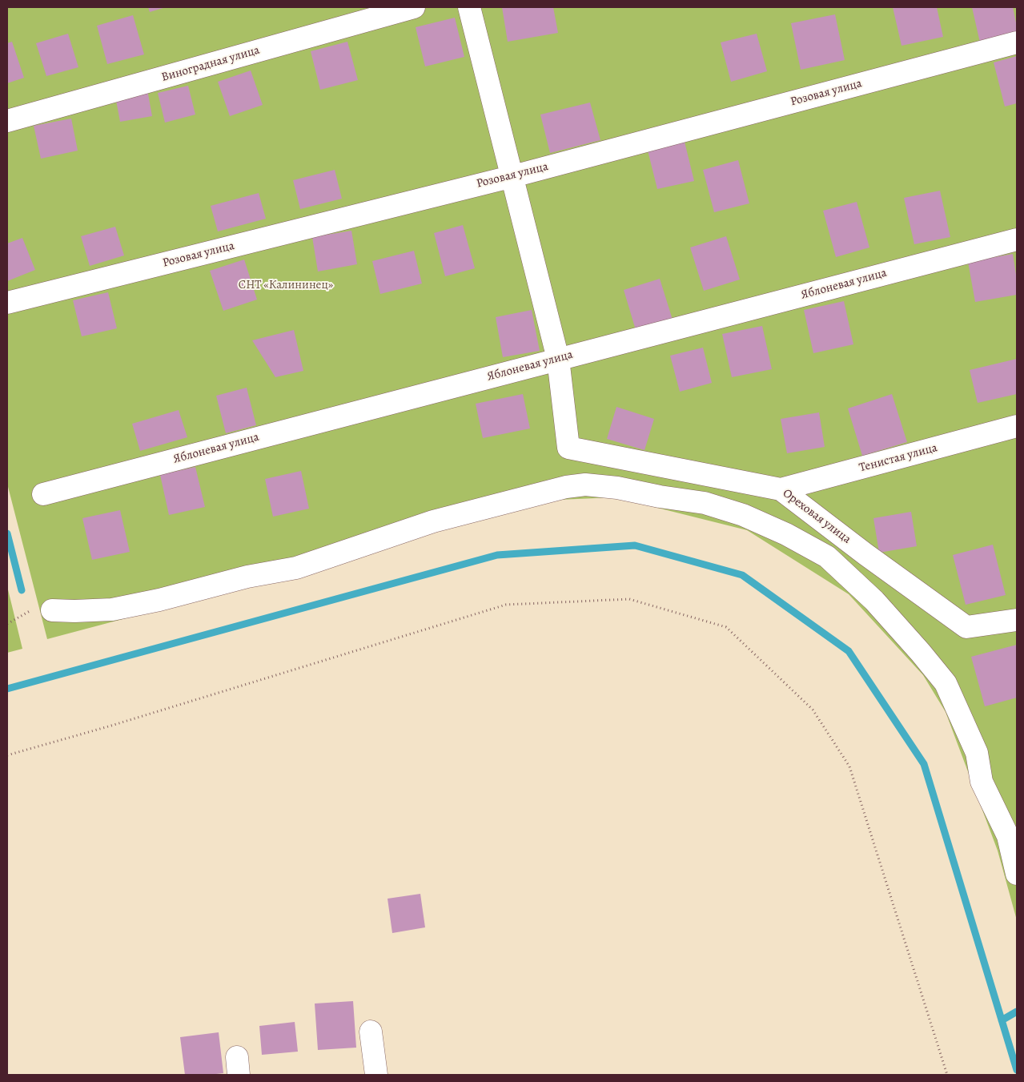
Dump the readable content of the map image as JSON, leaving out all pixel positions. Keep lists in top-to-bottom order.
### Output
{
  "streets": {
    "street": [
      "Виноградная улица",
      "Розовая улица",
      "Яблоневая улица",
      "Тенистая улица",
      "Ореховая улица"
    ]
  },
  "crossings": [
    ["Яблоневая улица", "Ореховая улица"],
    ["Тенистая улица", "Ореховая улица"]
  ],
  "parks": ["СНТ «Калининец»"]
}
